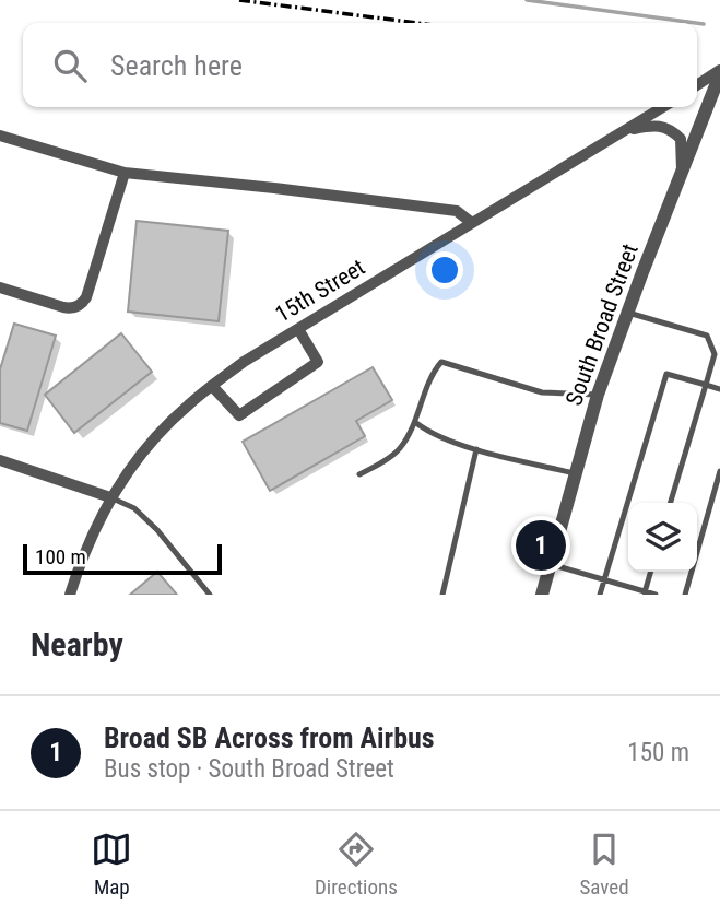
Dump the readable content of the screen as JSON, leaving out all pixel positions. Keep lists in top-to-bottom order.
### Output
{
  "streets": {
    "street": ["15th Street", "South Broad Street"]
  },
  "scale_bar": "100 m",
  "page": {
    "search": "Search here",
    "pins": "1",
    "scale": "100 m",
    "heading": "Nearby",
    "list": [
      {
        "mark": "1",
        "name": "Broad SB Across from Airbus",
        "note": "Bus stop · South Broad Street",
        "value": "150 m"
      }
    ],
    "nav": ["Map", "Directions", "Saved"]
  }
}
